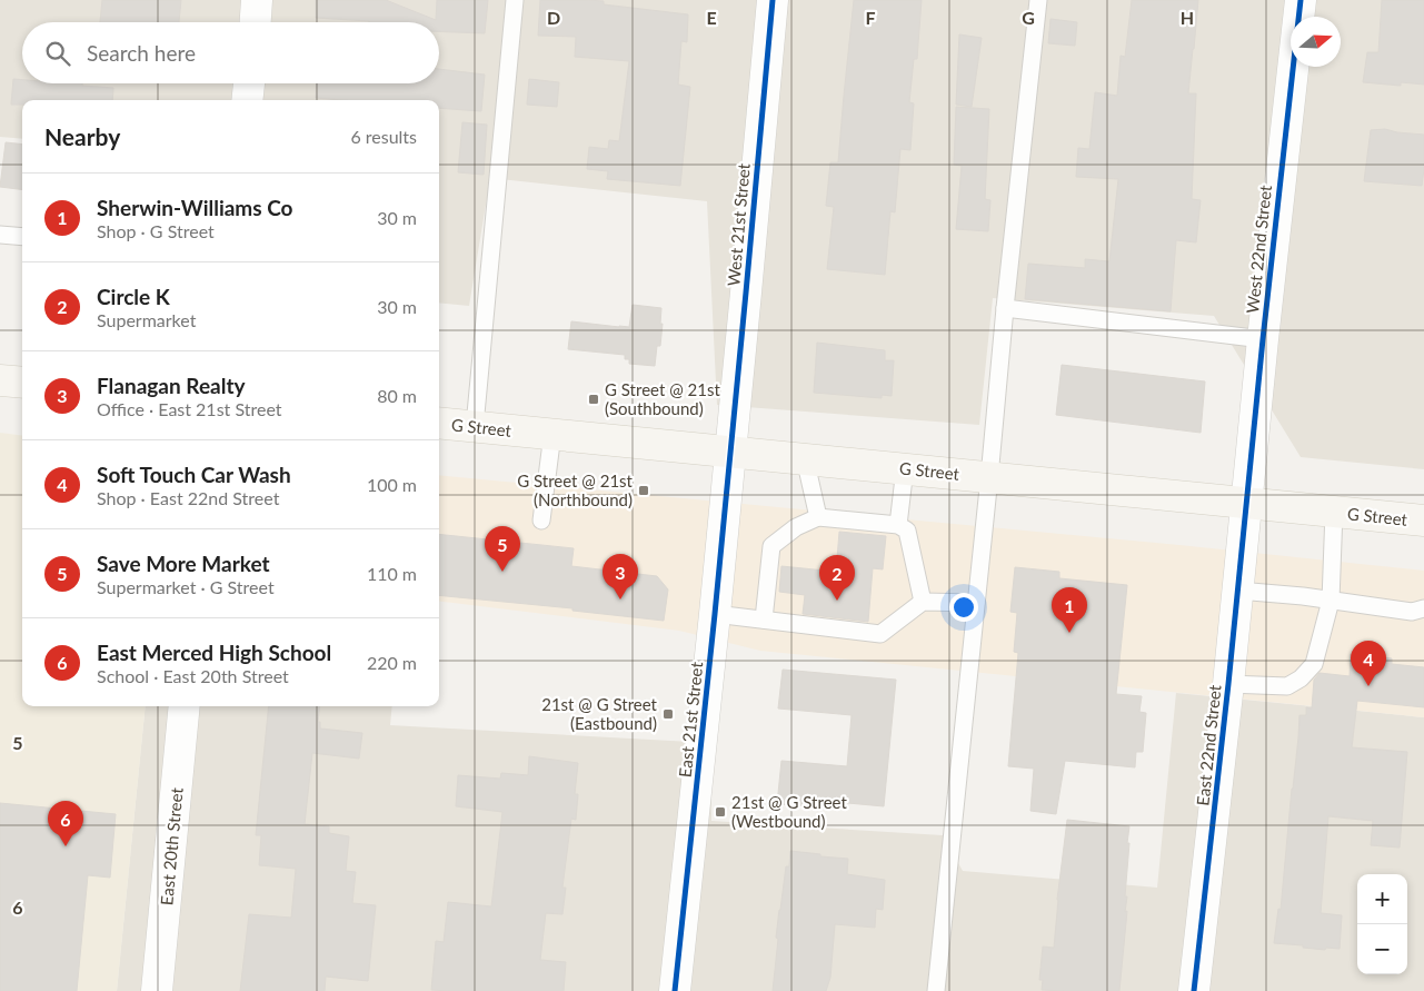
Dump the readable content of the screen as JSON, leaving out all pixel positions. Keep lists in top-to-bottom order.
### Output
{
  "streets": {
    "main road": ["G Street"],
    "street": [
      "West 21st Street",
      "West 22nd Street",
      "East 21st Street",
      "East 22nd Street",
      "East 20th Street"
    ]
  },
  "crossings": [
    ["West 21st Street", "G Street"],
    ["West 21st Street", "East 21st Street"],
    ["West 22nd Street", "G Street"],
    ["West 22nd Street", "East 22nd Street"],
    ["G Street", "East 21st Street"],
    ["G Street", "East 22nd Street"]
  ],
  "places": {
    "transit": [
      "G Street @ 21st (Southbound)",
      "G Street @ 21st (Northbound)",
      "21st @ G Street (Eastbound)",
      "21st @ G Street (Westbound)"
    ]
  },
  "north": "right",
  "page": {
    "search": "Search here",
    "heading": ["Nearby", "6 results"],
    "list": [
      {
        "mark": "1",
        "name": "Sherwin-Williams Co",
        "note": "Shop · G Street",
        "value": "30 m"
      },
      {
        "mark": "2",
        "name": "Circle K",
        "note": "Supermarket",
        "value": "30 m"
      },
      {
        "mark": "3",
        "name": "Flanagan Realty",
        "note": "Office · East 21st Street",
        "value": "80 m"
      },
      {
        "mark": "4",
        "name": "Soft Touch Car Wash",
        "note": "Shop · East 22nd Street",
        "value": "100 m"
      },
      {
        "mark": "5",
        "name": "Save More Market",
        "note": "Supermarket · G Street",
        "value": "110 m"
      },
      {
        "mark": "6",
        "name": "East Merced High School",
        "note": "School · East 20th Street",
        "value": "220 m"
      }
    ],
    "pins": [
      "5",
      "3",
      "2",
      "1",
      "4",
      "6"
    ],
    "map_buttons": ["+", "−"]
  },
  "grid": {
    "columns": [
      "D",
      "E",
      "F",
      "G",
      "H"
    ],
    "rows": ["5", "6"]
  }
}
